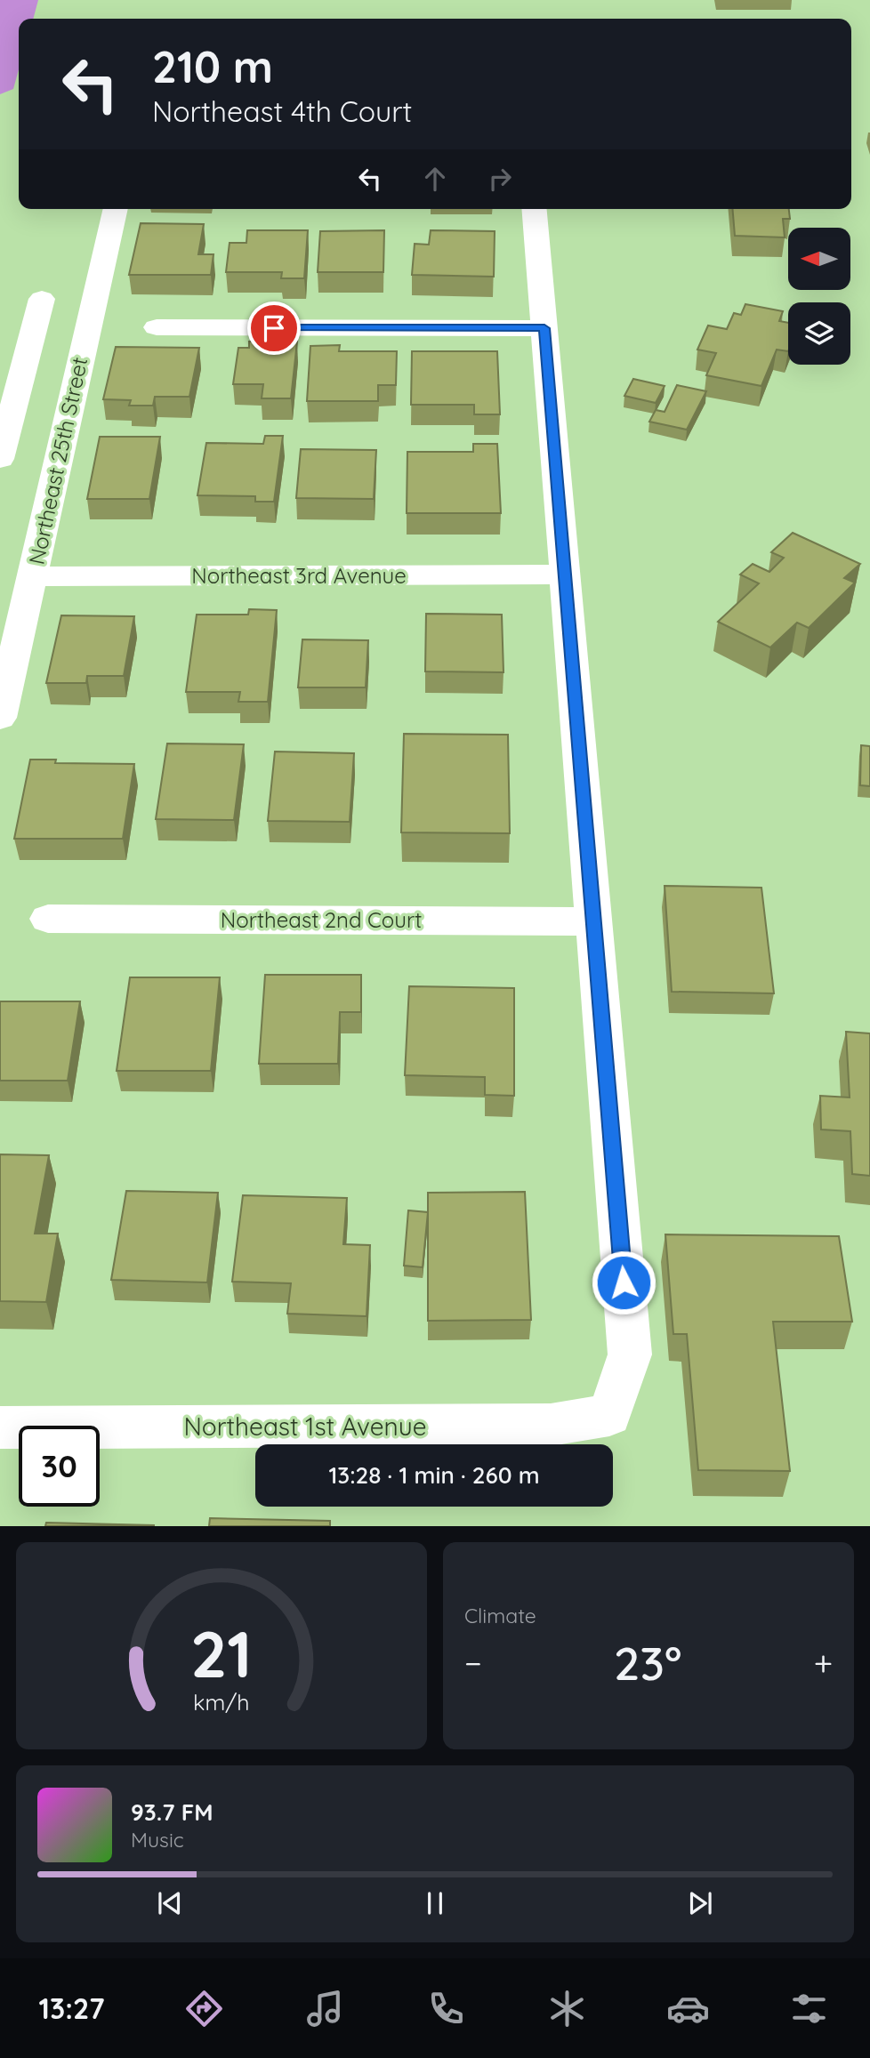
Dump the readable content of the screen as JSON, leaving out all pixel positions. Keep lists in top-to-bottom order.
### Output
{
  "streets": {
    "street": [
      "Northeast 25th Street",
      "Northeast 3rd Avenue",
      "Northeast 2nd Court",
      "Northeast 1st Avenue"
    ]
  },
  "crossings": [
    ["Northeast 25th Street", "Northeast 3rd Avenue"],
    ["Northeast 2nd Court", "Northeast 1st Avenue"]
  ],
  "north": "left",
  "page": {
    "turn": ["210 m", "Northeast 4th Court"],
    "limit": "30",
    "trip": "13:28 · 1 min · 260 m",
    "tile": "Climate",
    "heat": ["−", "23°", "+"],
    "song": ["93.7 FM", "Music"],
    "tabs": "13:27",
    "gauge": ["21", "km/h"]
  }
}
